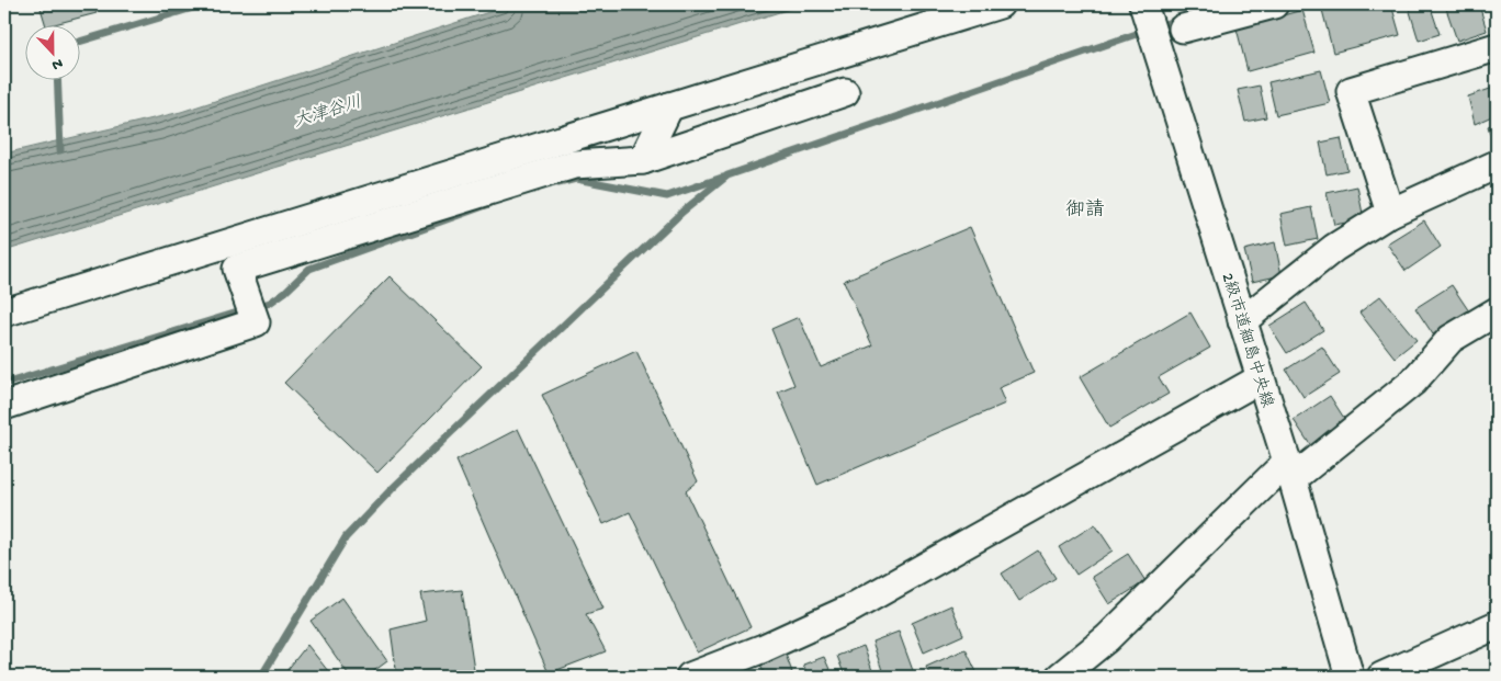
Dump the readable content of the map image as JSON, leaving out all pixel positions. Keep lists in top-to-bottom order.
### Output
{
  "streets": {
    "street": ["2級市道細島中央線"]
  },
  "districts": ["御請"],
  "water": ["大津谷川"],
  "north": "bottom"
}
